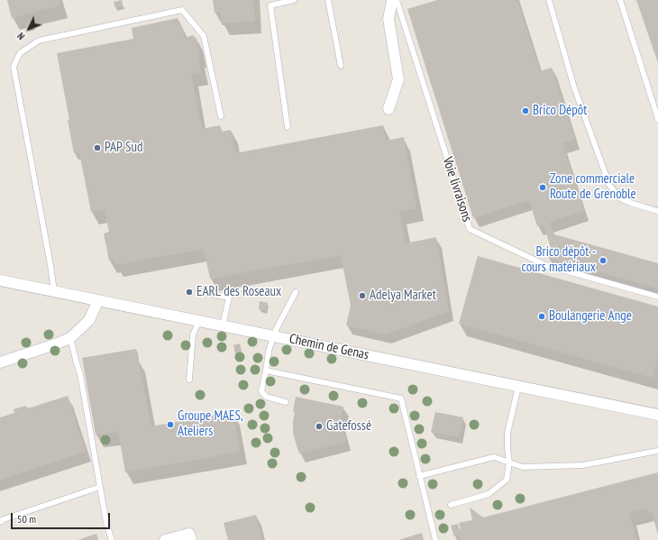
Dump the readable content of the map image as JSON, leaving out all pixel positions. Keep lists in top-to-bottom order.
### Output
{
  "streets": {
    "street": ["Chemin de Genas"],
    "lane": ["Voie livraisons"]
  },
  "places": [
    "Brico Dépôt",
    "PAP Sud",
    "Zone commerciale Route de Grenoble",
    "Brico dépôt - cours matériaux",
    "EARL des Roseaux",
    "Adelya Market",
    "Boulangerie Ange",
    "Groupe MAES, Ateliers",
    "Gatefossé"
  ],
  "scale_bar": "50 m",
  "north": "bottom left"
}
